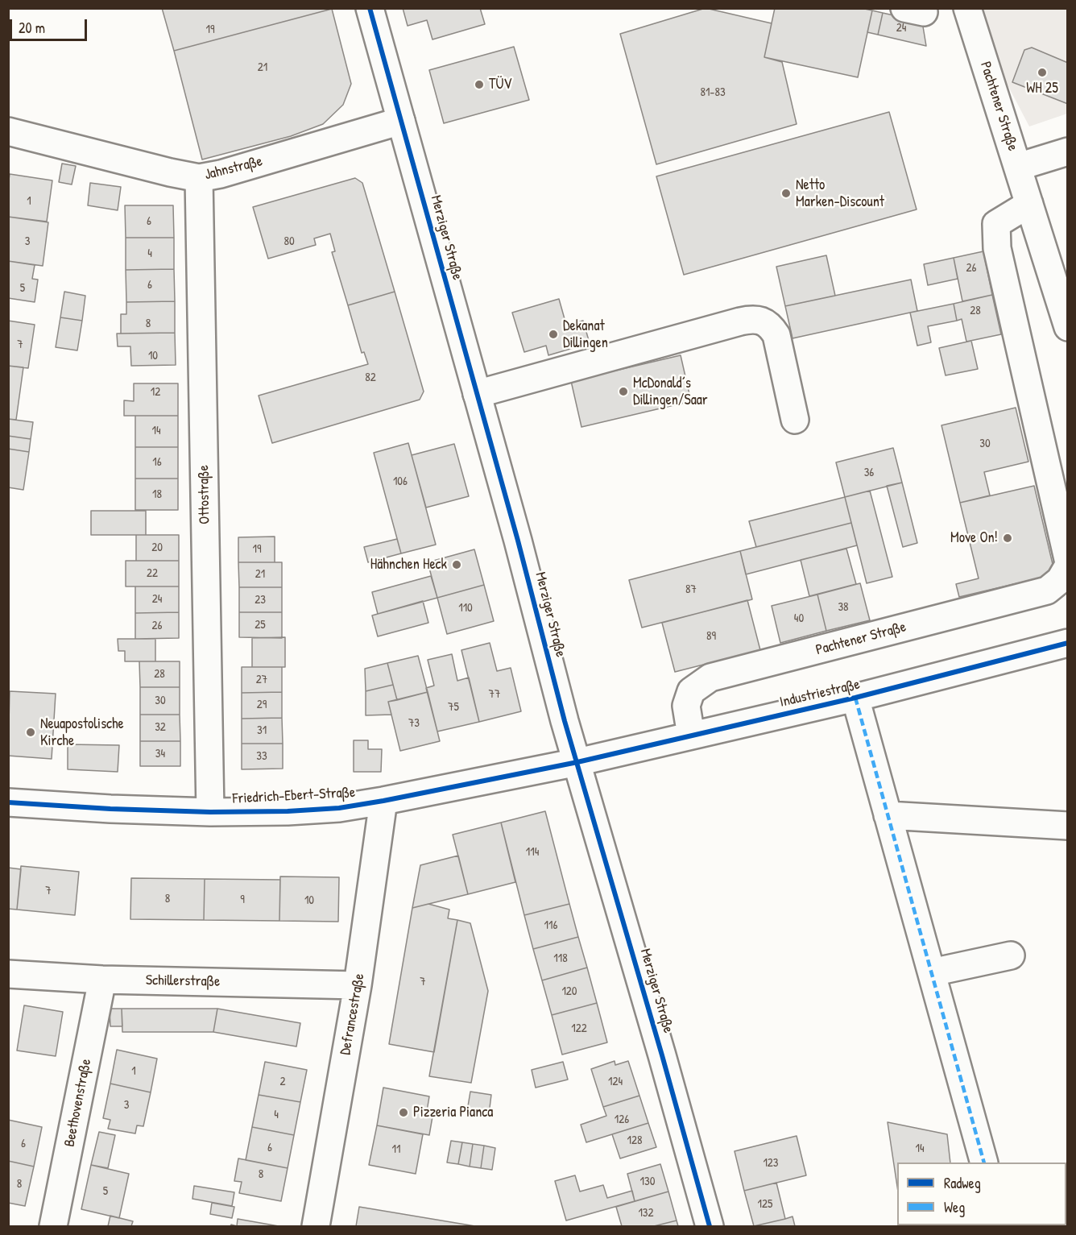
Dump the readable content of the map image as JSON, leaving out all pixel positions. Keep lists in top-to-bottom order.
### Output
{
  "streets": {
    "street": [
      "Pachtener Straße",
      "Jahnstraße",
      "Merziger Straße",
      "Ottostraße",
      "Industriestraße",
      "Friedrich-Ebert-Straße",
      "Schillerstraße",
      "Defrancestraße",
      "Beethovenstraße"
    ]
  },
  "crossings": [
    ["Pachtener Straße", "Industriestraße"],
    ["Jahnstraße", "Merziger Straße"],
    ["Jahnstraße", "Ottostraße"],
    ["Merziger Straße", "Industriestraße"],
    ["Merziger Straße", "Friedrich-Ebert-Straße"],
    ["Ottostraße", "Friedrich-Ebert-Straße"],
    ["Industriestraße", "Friedrich-Ebert-Straße"],
    ["Friedrich-Ebert-Straße", "Defrancestraße"],
    ["Schillerstraße", "Defrancestraße"],
    ["Schillerstraße", "Beethovenstraße"]
  ],
  "places": [
    "WH 25",
    "TÜV",
    "Netto Marken-Discount",
    "Dekanat Dillingen",
    "McDonald´s Dillingen/Saar",
    "Move On!",
    "Hähnchen Heck",
    "Neuapostolische Kirche",
    "Pizzeria Pianca"
  ],
  "house_numbers": [
    "24",
    "19",
    "21",
    "81-83",
    "1",
    "6",
    "3",
    "80",
    "4",
    "26",
    "6",
    "5",
    "28",
    "8",
    "7",
    "10",
    "82",
    "12",
    "14",
    "30",
    "16",
    "36",
    "106",
    "18",
    "20",
    "19",
    "22",
    "21",
    "87",
    "24",
    "23",
    "38",
    "110",
    "40",
    "25",
    "26",
    "89",
    "28",
    "27",
    "77",
    "30",
    "29",
    "75",
    "73",
    "32",
    "31",
    "34",
    "33",
    "114",
    "7",
    "8",
    "9",
    "10",
    "116",
    "118",
    "7",
    "120",
    "122",
    "1",
    "2",
    "124",
    "3",
    "4",
    "126",
    "128",
    "6",
    "6",
    "14",
    "11",
    "123",
    "8",
    "130",
    "8",
    "5",
    "125",
    "132"
  ],
  "legend": ["Radweg", "Weg"],
  "scale_bar": "20 m"
}
